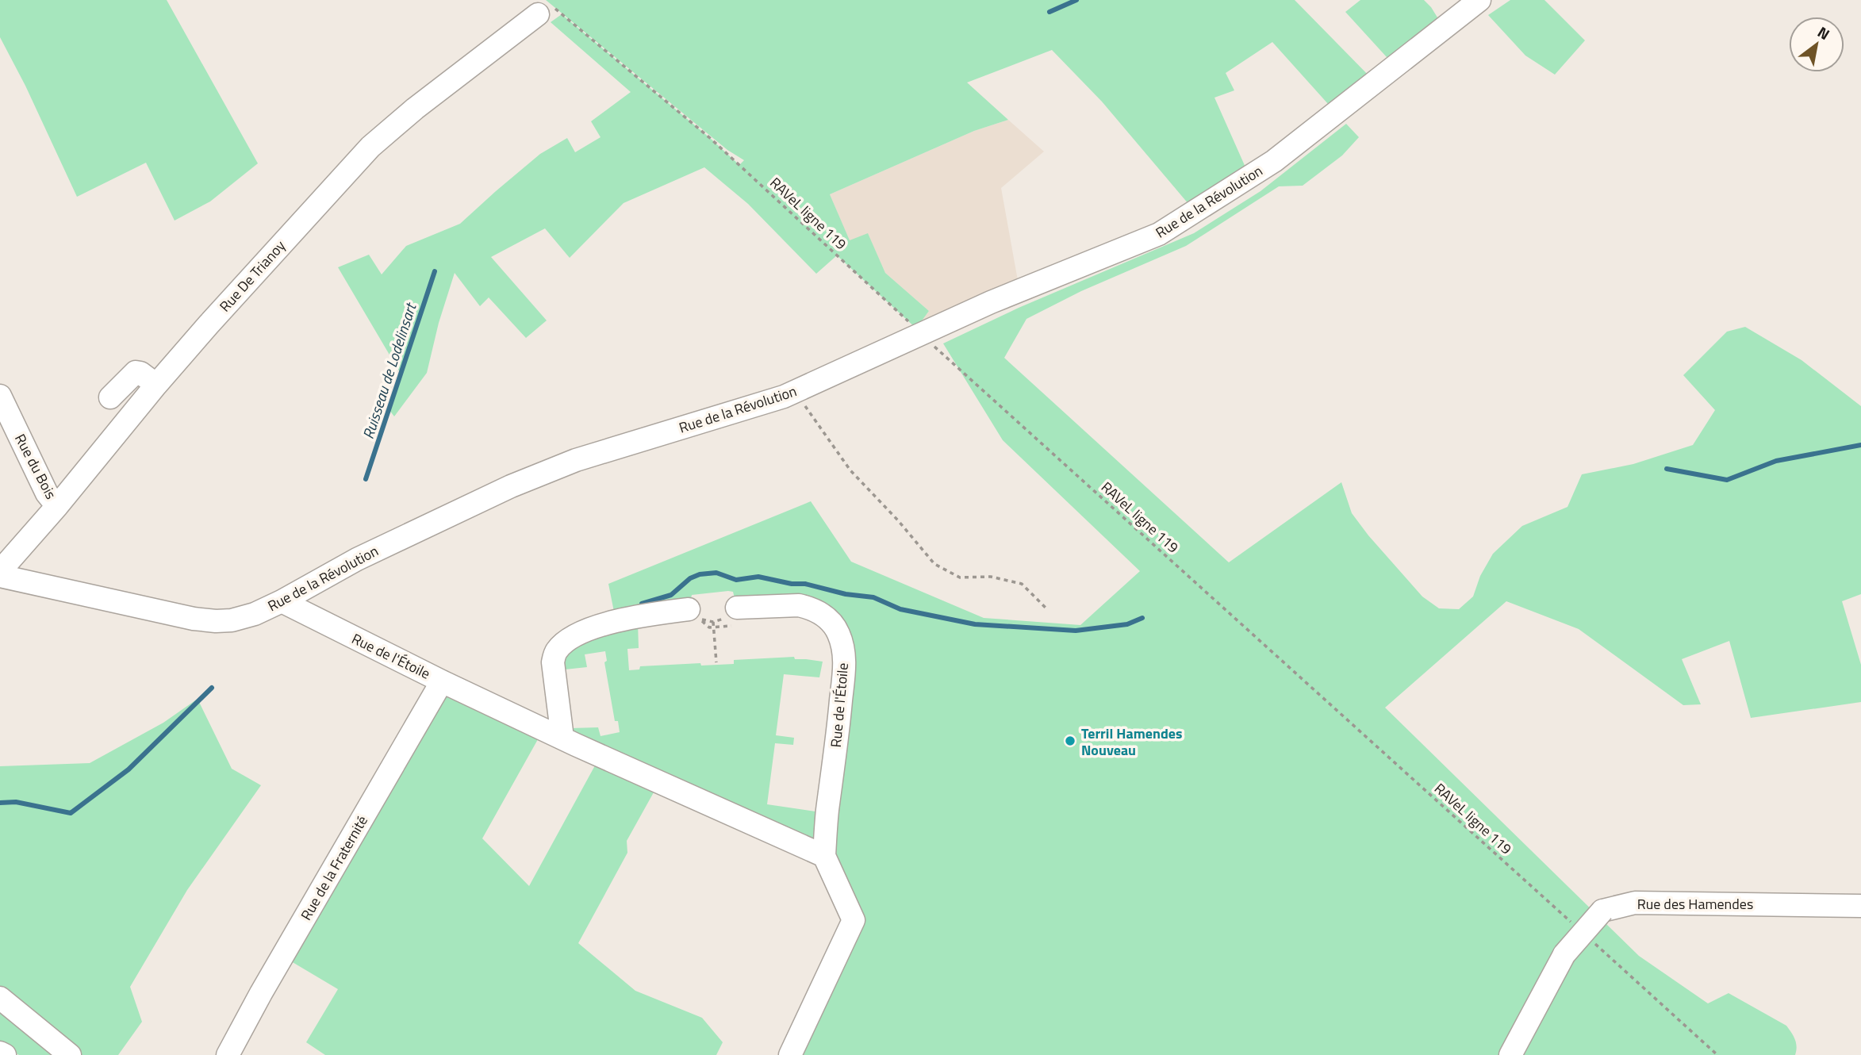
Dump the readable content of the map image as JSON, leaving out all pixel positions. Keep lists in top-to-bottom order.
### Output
{
  "streets": {
    "street": [
      "Rue de la Révolution",
      "Rue De Trianoy",
      "Rue du Bois",
      "Rue de l'Étoile",
      "Rue de la Fraternité",
      "Rue des Hamendes"
    ],
    "path": ["RAVeL ligne 119"]
  },
  "crossings": [
    ["Rue de la Révolution", "RAVeL ligne 119"],
    ["Rue de la Révolution", "Rue de l'Étoile"],
    ["RAVeL ligne 119", "Rue De Trianoy"],
    ["Rue De Trianoy", "Rue du Bois"],
    ["Rue de l'Étoile", "Rue de la Fraternité"]
  ],
  "water": ["Ruisseau de Lodelinsart"],
  "places": ["Terril Hamendes Nouveau"],
  "north": "top right"
}
